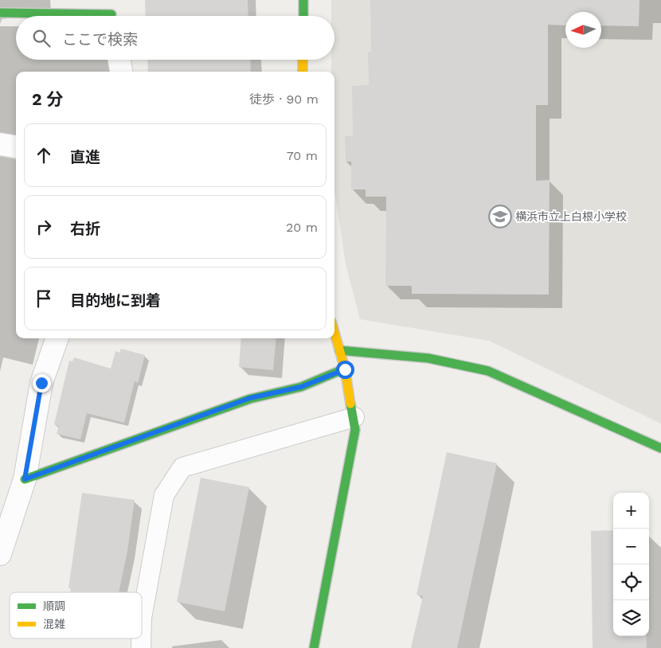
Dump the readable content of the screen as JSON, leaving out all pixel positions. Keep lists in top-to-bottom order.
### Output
{
  "places": {
    "school or university": ["横浜市立上白根小学校"]
  },
  "legend": ["順調", "混雑"],
  "north": "left",
  "page": {
    "search": "ここで検索",
    "heading": ["2 分", "徒歩 · 90 m"],
    "list": [
      ["直進", "70 m"],
      ["右折", "20 m"],
      "目的地に到着"
    ],
    "map_buttons": ["+", "−"]
  }
}
